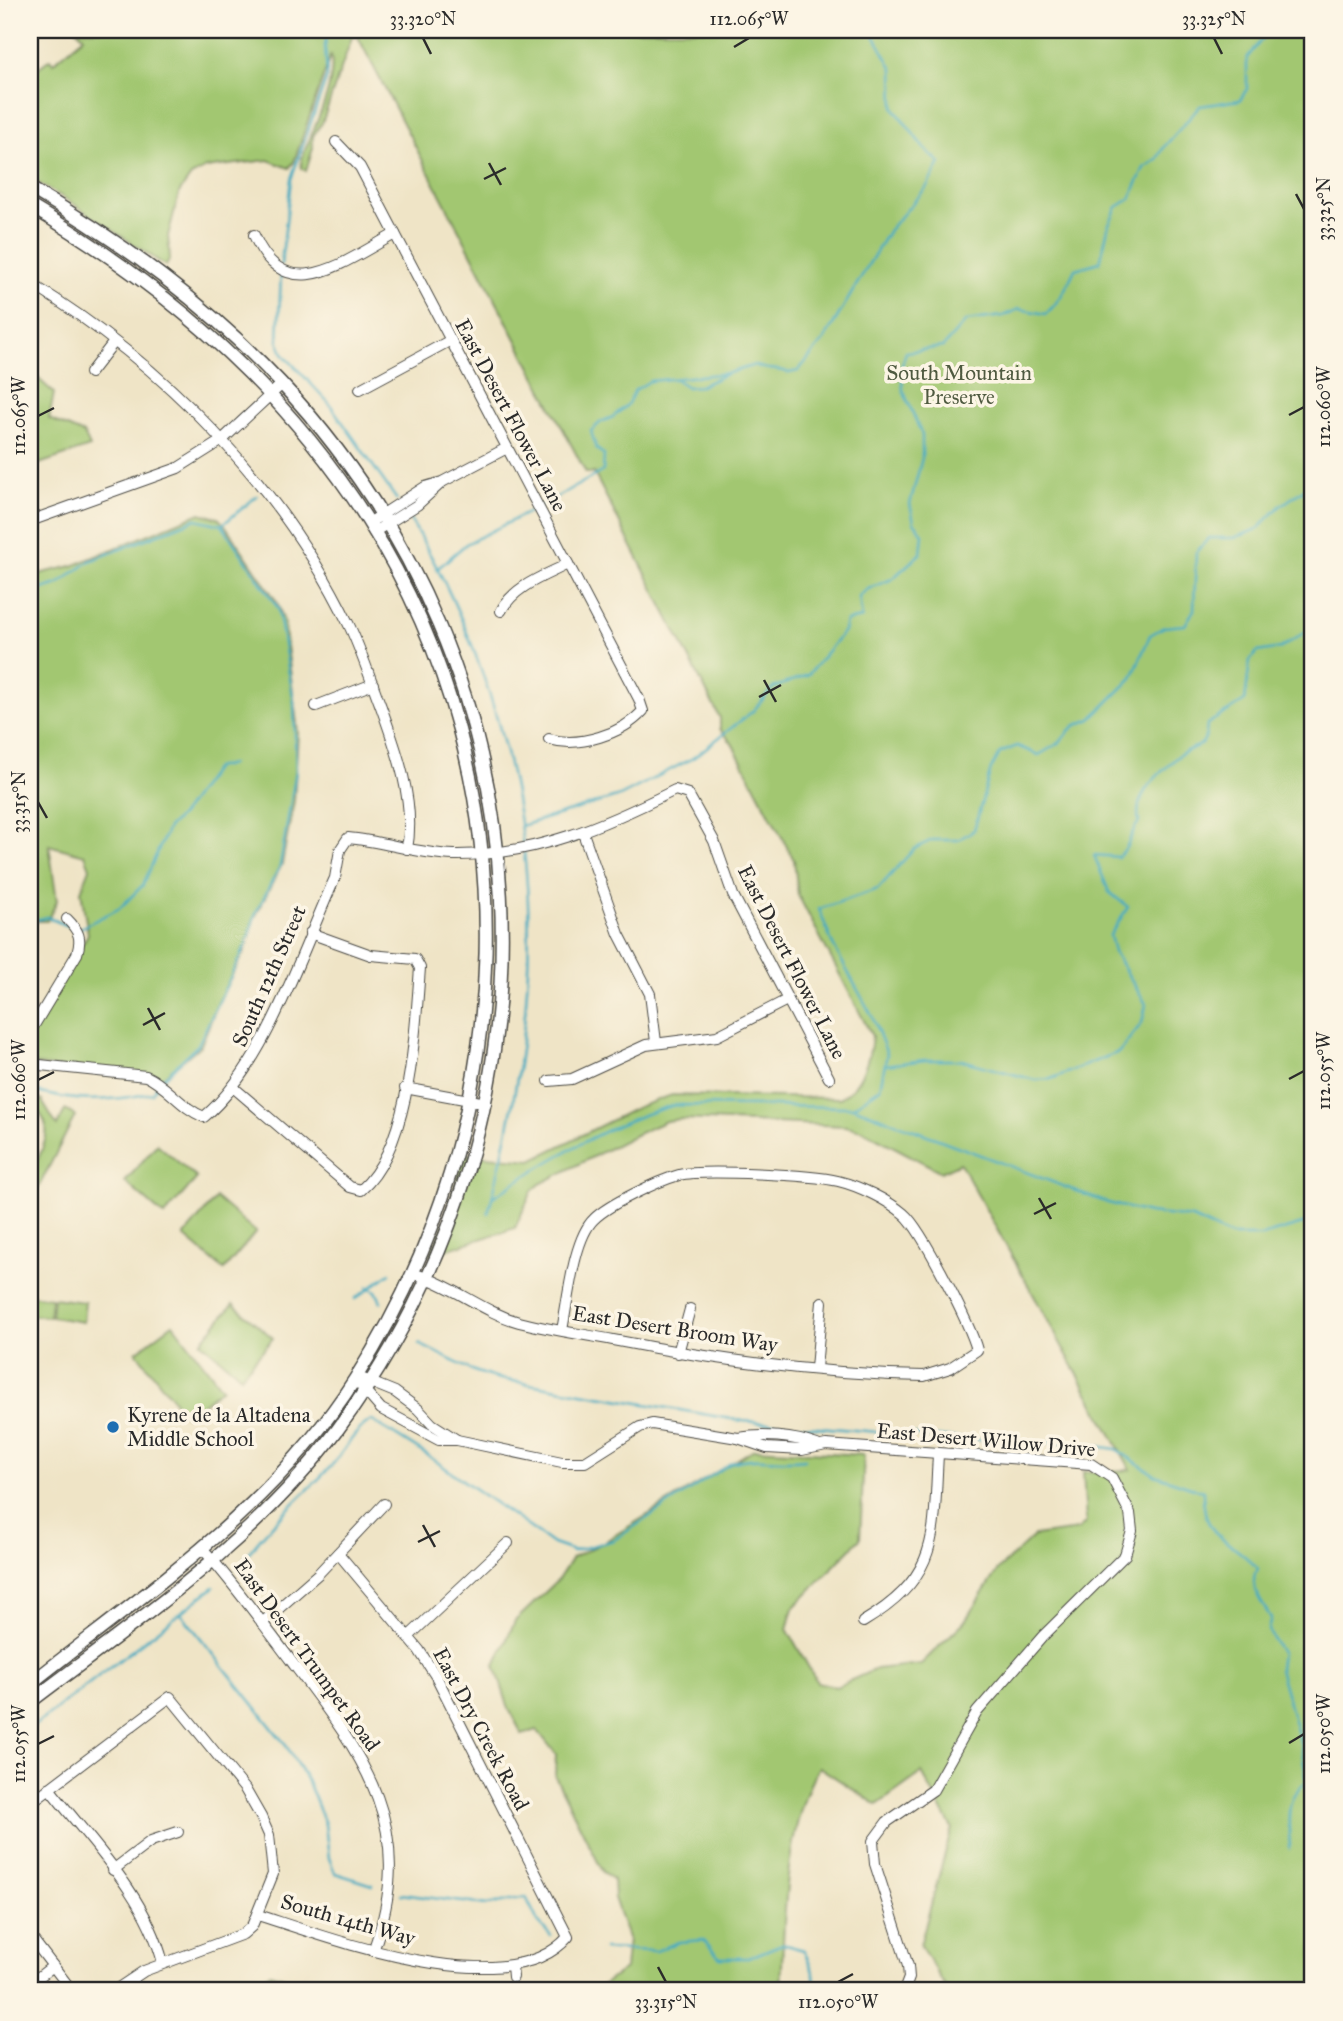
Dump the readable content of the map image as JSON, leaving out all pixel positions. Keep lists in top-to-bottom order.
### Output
{
  "streets": {
    "street": [
      "East Desert Flower Lane",
      "South 12th Street",
      "East Desert Broom Way",
      "East Desert Willow Drive",
      "East Desert Trumpet Road",
      "East Dry Creek Road",
      "South 14th Way"
    ]
  },
  "crossings": [
    ["East Desert Trumpet Road", "South 14th Way"],
    ["East Dry Creek Road", "South 14th Way"]
  ],
  "parks": ["South Mountain Preserve"],
  "places": ["Kyrene de la Altadena Middle School"],
  "coordinates": [
    "33.320°N",
    "112.065°W",
    "33.325°N",
    "112.060°W",
    "33.315°N",
    "112.055°W",
    "112.050°W"
  ]
}
